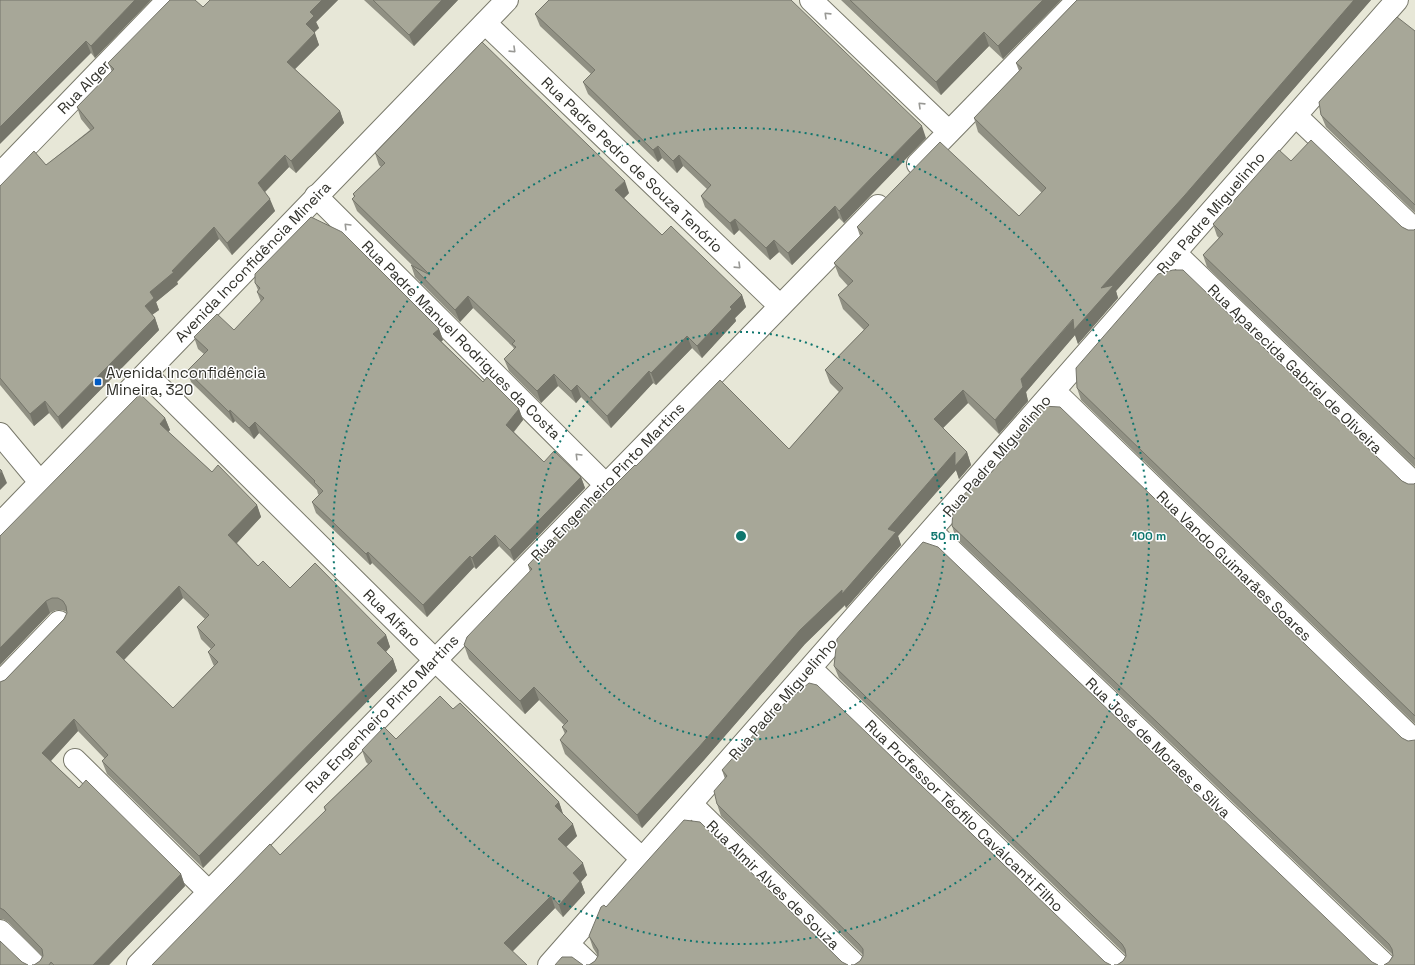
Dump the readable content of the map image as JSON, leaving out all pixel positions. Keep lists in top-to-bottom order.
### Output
{
  "streets": {
    "street": [
      "Rua Alger",
      "Rua Padre Pedro de Souza Tenório",
      "Rua Padre Miguelinho",
      "Avenida Inconfidência Mineira",
      "Rua Padre Manuel Rodrigues da Costa",
      "Rua Aparecida Gabriel de Oliveira",
      "Rua Engenheiro Pinto Martins",
      "Rua Vando Guimarães Soares",
      "Rua Alfaro",
      "Rua José de Moraes e Silva",
      "Rua Professor Téofilo Cavalcanti Filho",
      "Rua Almir Alves de Souza"
    ]
  },
  "crossings": [
    ["Rua Padre Pedro de Souza Tenório", "Avenida Inconfidência Mineira"],
    ["Rua Padre Pedro de Souza Tenório", "Rua Engenheiro Pinto Martins"],
    ["Rua Padre Miguelinho", "Rua Aparecida Gabriel de Oliveira"],
    ["Rua Padre Miguelinho", "Rua Vando Guimarães Soares"],
    ["Rua Padre Miguelinho", "Rua Alfaro"],
    ["Rua Padre Miguelinho", "Rua José de Moraes e Silva"],
    ["Rua Padre Miguelinho", "Rua Professor Téofilo Cavalcanti Filho"],
    ["Rua Padre Miguelinho", "Rua Almir Alves de Souza"],
    ["Avenida Inconfidência Mineira", "Rua Padre Manuel Rodrigues da Costa"],
    ["Avenida Inconfidência Mineira", "Rua Alfaro"],
    ["Rua Padre Manuel Rodrigues da Costa", "Rua Engenheiro Pinto Martins"],
    ["Rua Engenheiro Pinto Martins", "Rua Alfaro"]
  ],
  "one_way": ["Rua Padre Pedro de Souza Tenório", "Rua Padre Manuel Rodrigues da Costa"],
  "places": {
    "transit": ["Avenida Inconfidência Mineira, 320"]
  },
  "rings": ["50 m", "100 m"]
}
